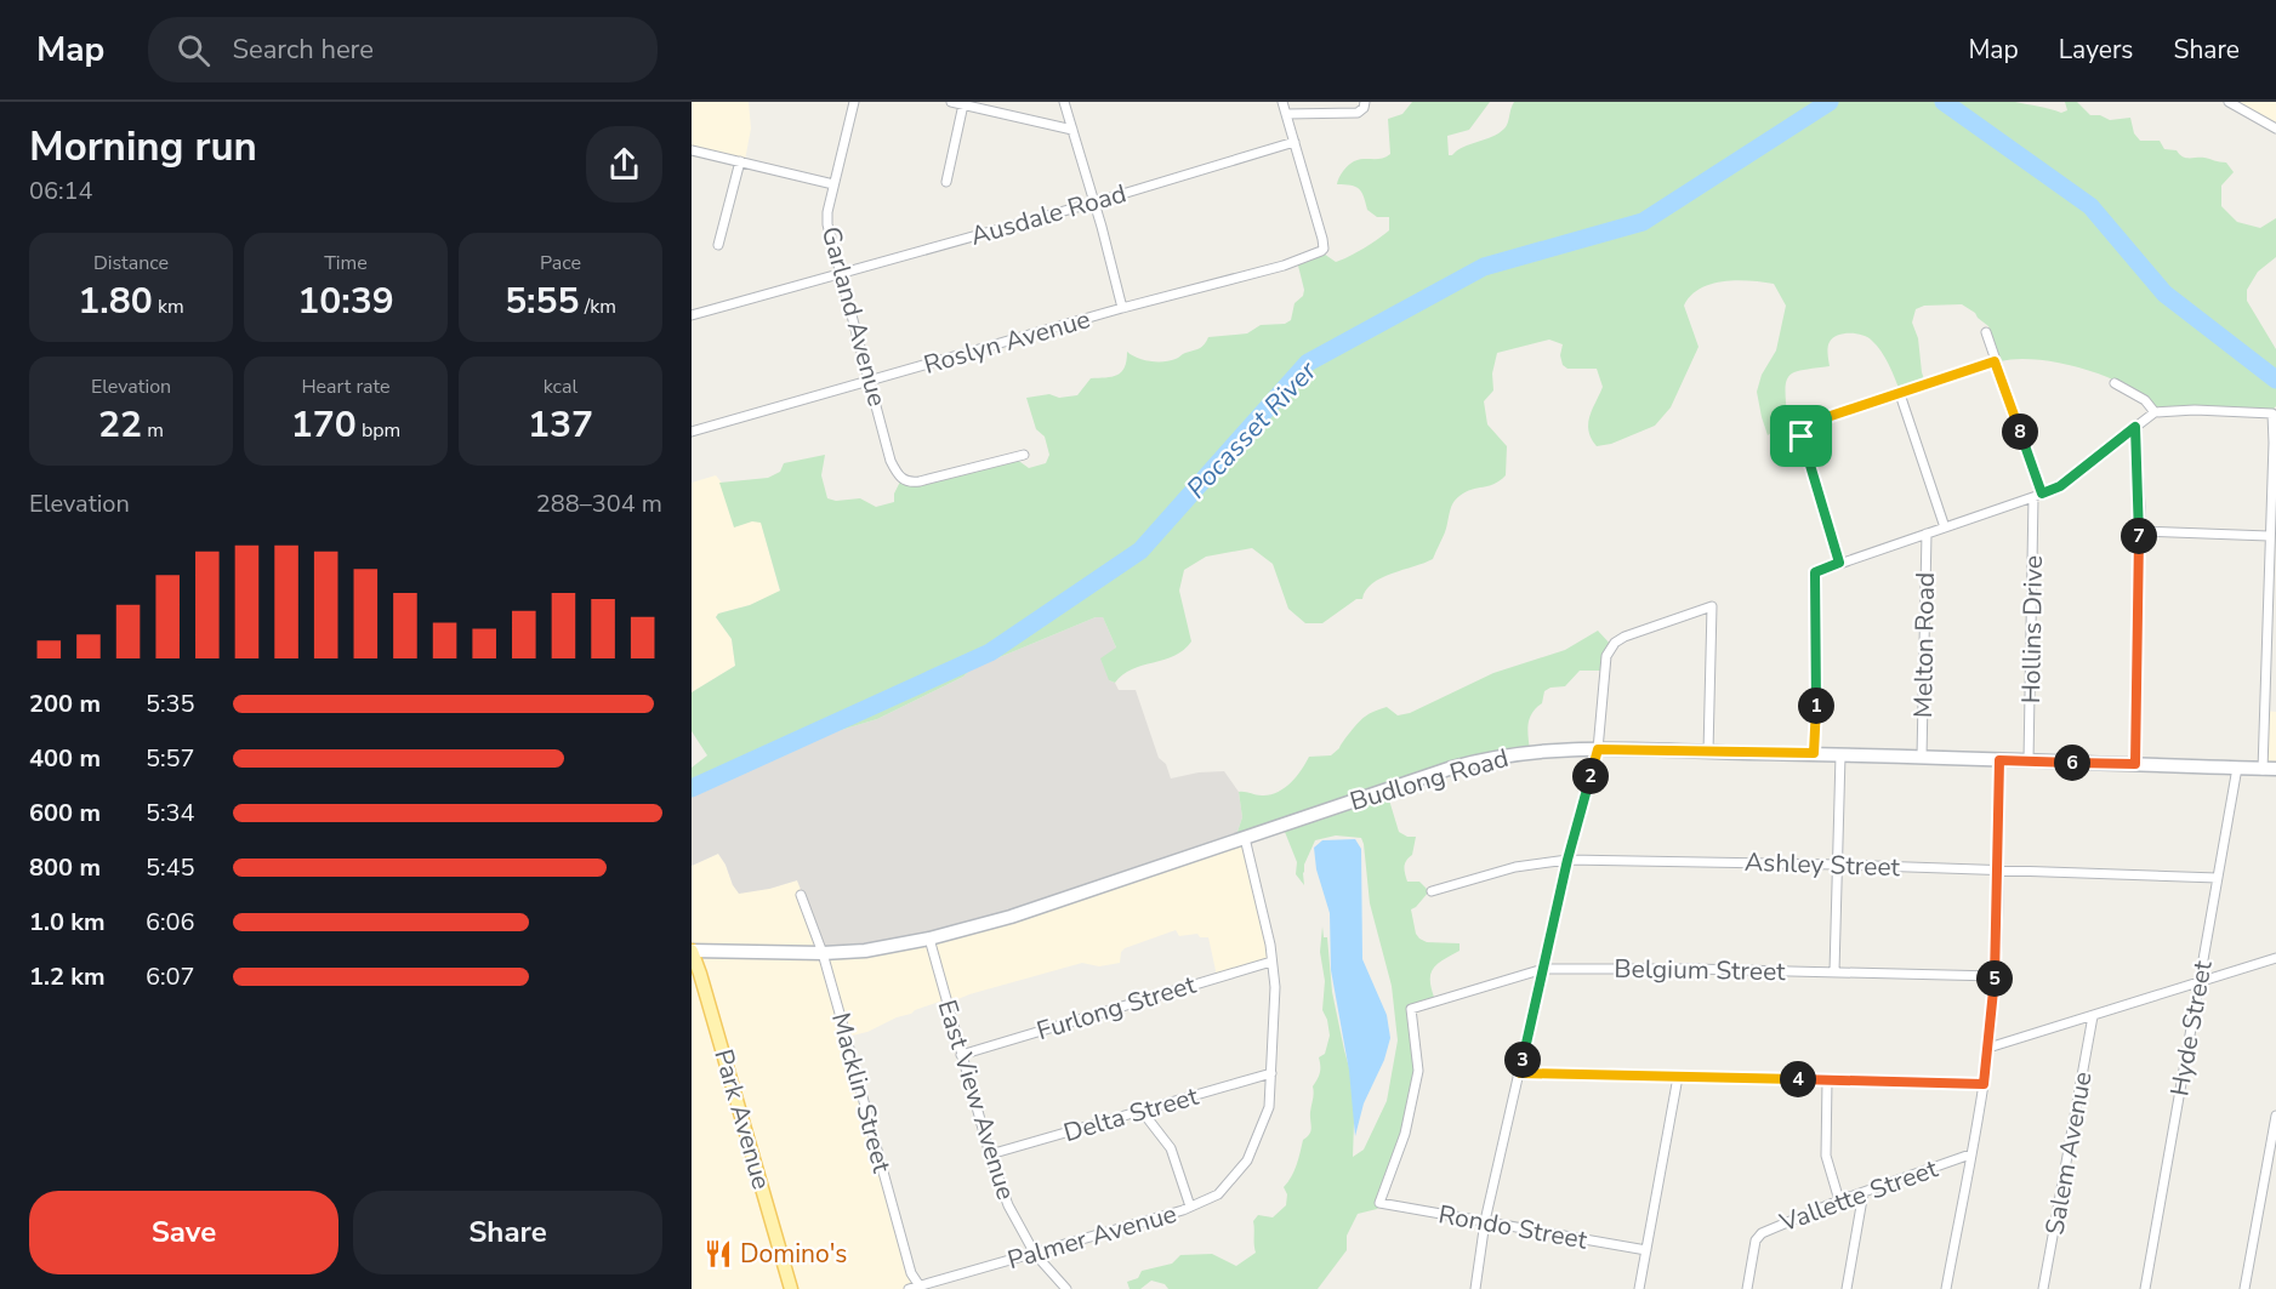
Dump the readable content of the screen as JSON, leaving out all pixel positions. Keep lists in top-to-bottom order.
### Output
{
  "streets": {
    "main road": ["Budlong Road", "Park Avenue"],
    "street": [
      "Ausdale Road",
      "Garland Avenue",
      "Roslyn Avenue",
      "Hollins Drive",
      "Melton Road",
      "Ashley Street",
      "Belgium Street",
      "Furlong Street",
      "Hyde Street",
      "Macklin Street",
      "East View Avenue",
      "Delta Street",
      "Salem Avenue",
      "Vallette Street",
      "Rondo Street",
      "Palmer Avenue"
    ]
  },
  "crossings": [
    ["Ausdale Road", "Garland Avenue"],
    ["Ausdale Road", "Roslyn Avenue"],
    ["Garland Avenue", "Roslyn Avenue"],
    ["Hollins Drive", "Budlong Road"],
    ["Melton Road", "Budlong Road"],
    ["Budlong Road", "Hyde Street"],
    ["Budlong Road", "Macklin Street"],
    ["Budlong Road", "East View Avenue"],
    ["Budlong Road", "Park Avenue"],
    ["Budlong Road", "Palmer Avenue"],
    ["Ashley Street", "Hyde Street"],
    ["Belgium Street", "Rondo Street"],
    ["Furlong Street", "East View Avenue"],
    ["Furlong Street", "Palmer Avenue"],
    ["Macklin Street", "Palmer Avenue"],
    ["East View Avenue", "Delta Street"],
    ["East View Avenue", "Palmer Avenue"],
    ["Delta Street", "Palmer Avenue"]
  ],
  "water": ["Pocasset River"],
  "places": {
    "restaurant": ["Domino's"]
  },
  "page": {
    "header": "Map",
    "search": "Search here",
    "nav": ["Map", "Layers", "Share"],
    "heading": ["Morning run", "06:14"],
    "stats": [
      ["Distance", "1.80 km"],
      ["Time", "10:39"],
      ["Pace", "5:55 /km"],
      ["Elevation", "22 m"],
      ["Heart rate", "170 bpm"],
      ["kcal", "137"]
    ],
    "pins": [
      "8",
      "7",
      "1",
      "6",
      "2",
      "5",
      "3",
      "4"
    ],
    "chart": ["Elevation", "288–304 m"],
    "list": [
      {
        "name": "200 m",
        "note": "5:35"
      },
      {
        "name": "400 m",
        "note": "5:57"
      },
      {
        "name": "600 m",
        "note": "5:34"
      },
      {
        "name": "800 m",
        "note": "5:45"
      },
      {
        "name": "1.0 km",
        "note": "6:06"
      },
      {
        "name": "1.2 km",
        "note": "6:07"
      }
    ],
    "buttons": ["Save", "Share"]
  }
}
